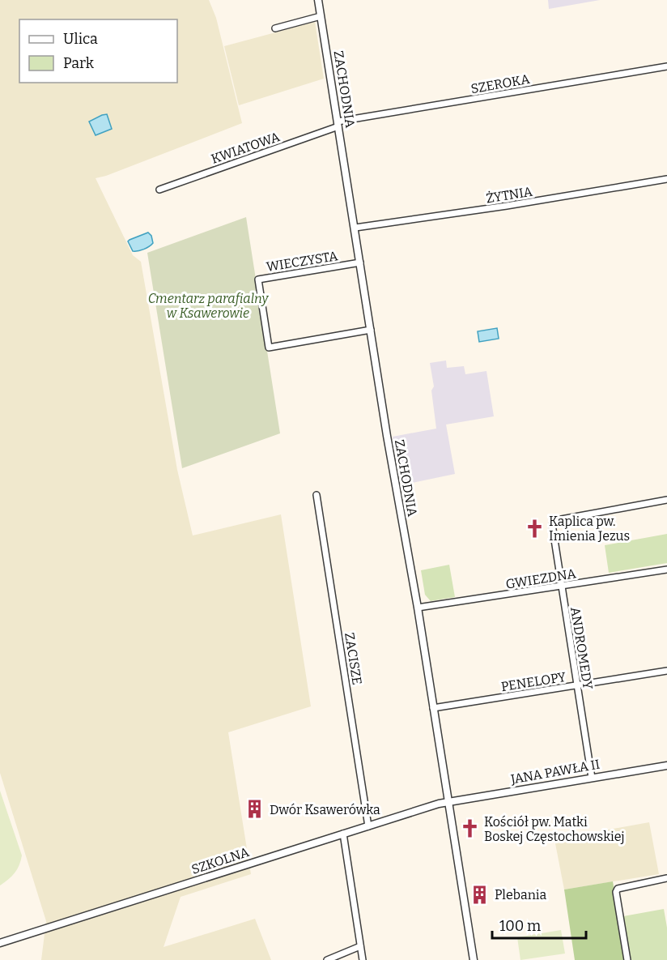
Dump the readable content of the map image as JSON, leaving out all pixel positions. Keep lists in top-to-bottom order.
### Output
{
  "streets": {
    "street": [
      "SZEROKA",
      "ZACHODNIA",
      "KWIATOWA",
      "ŻYTNIA",
      "WIECZYSTA",
      "GWIEZDNA",
      "ANDROMEDY",
      "ZACISZE",
      "PENELOPY",
      "JANA PAWŁA II",
      "SZKOLNA"
    ]
  },
  "crossings": [
    ["SZEROKA", "ZACHODNIA"],
    ["SZEROKA", "KWIATOWA"],
    ["ZACHODNIA", "KWIATOWA"],
    ["ZACHODNIA", "ŻYTNIA"],
    ["ZACHODNIA", "WIECZYSTA"],
    ["ZACHODNIA", "GWIEZDNA"],
    ["ZACHODNIA", "PENELOPY"],
    ["ZACHODNIA", "JANA PAWŁA II"],
    ["ZACHODNIA", "SZKOLNA"],
    ["GWIEZDNA", "ANDROMEDY"],
    ["ANDROMEDY", "PENELOPY"],
    ["ANDROMEDY", "JANA PAWŁA II"],
    ["ZACISZE", "SZKOLNA"],
    ["JANA PAWŁA II", "SZKOLNA"]
  ],
  "parks": ["Cmentarz parafialny w Ksawerowie"],
  "places": {
    "church": ["Kaplica pw. Imienia Jezus", "Kościół pw. Matki Boskej Częstochowskiej"],
    "building": ["Dwór Ksawerówka", "Plebania"]
  },
  "legend": ["Ulica", "Park"],
  "scale_bar": "100 m"
}
